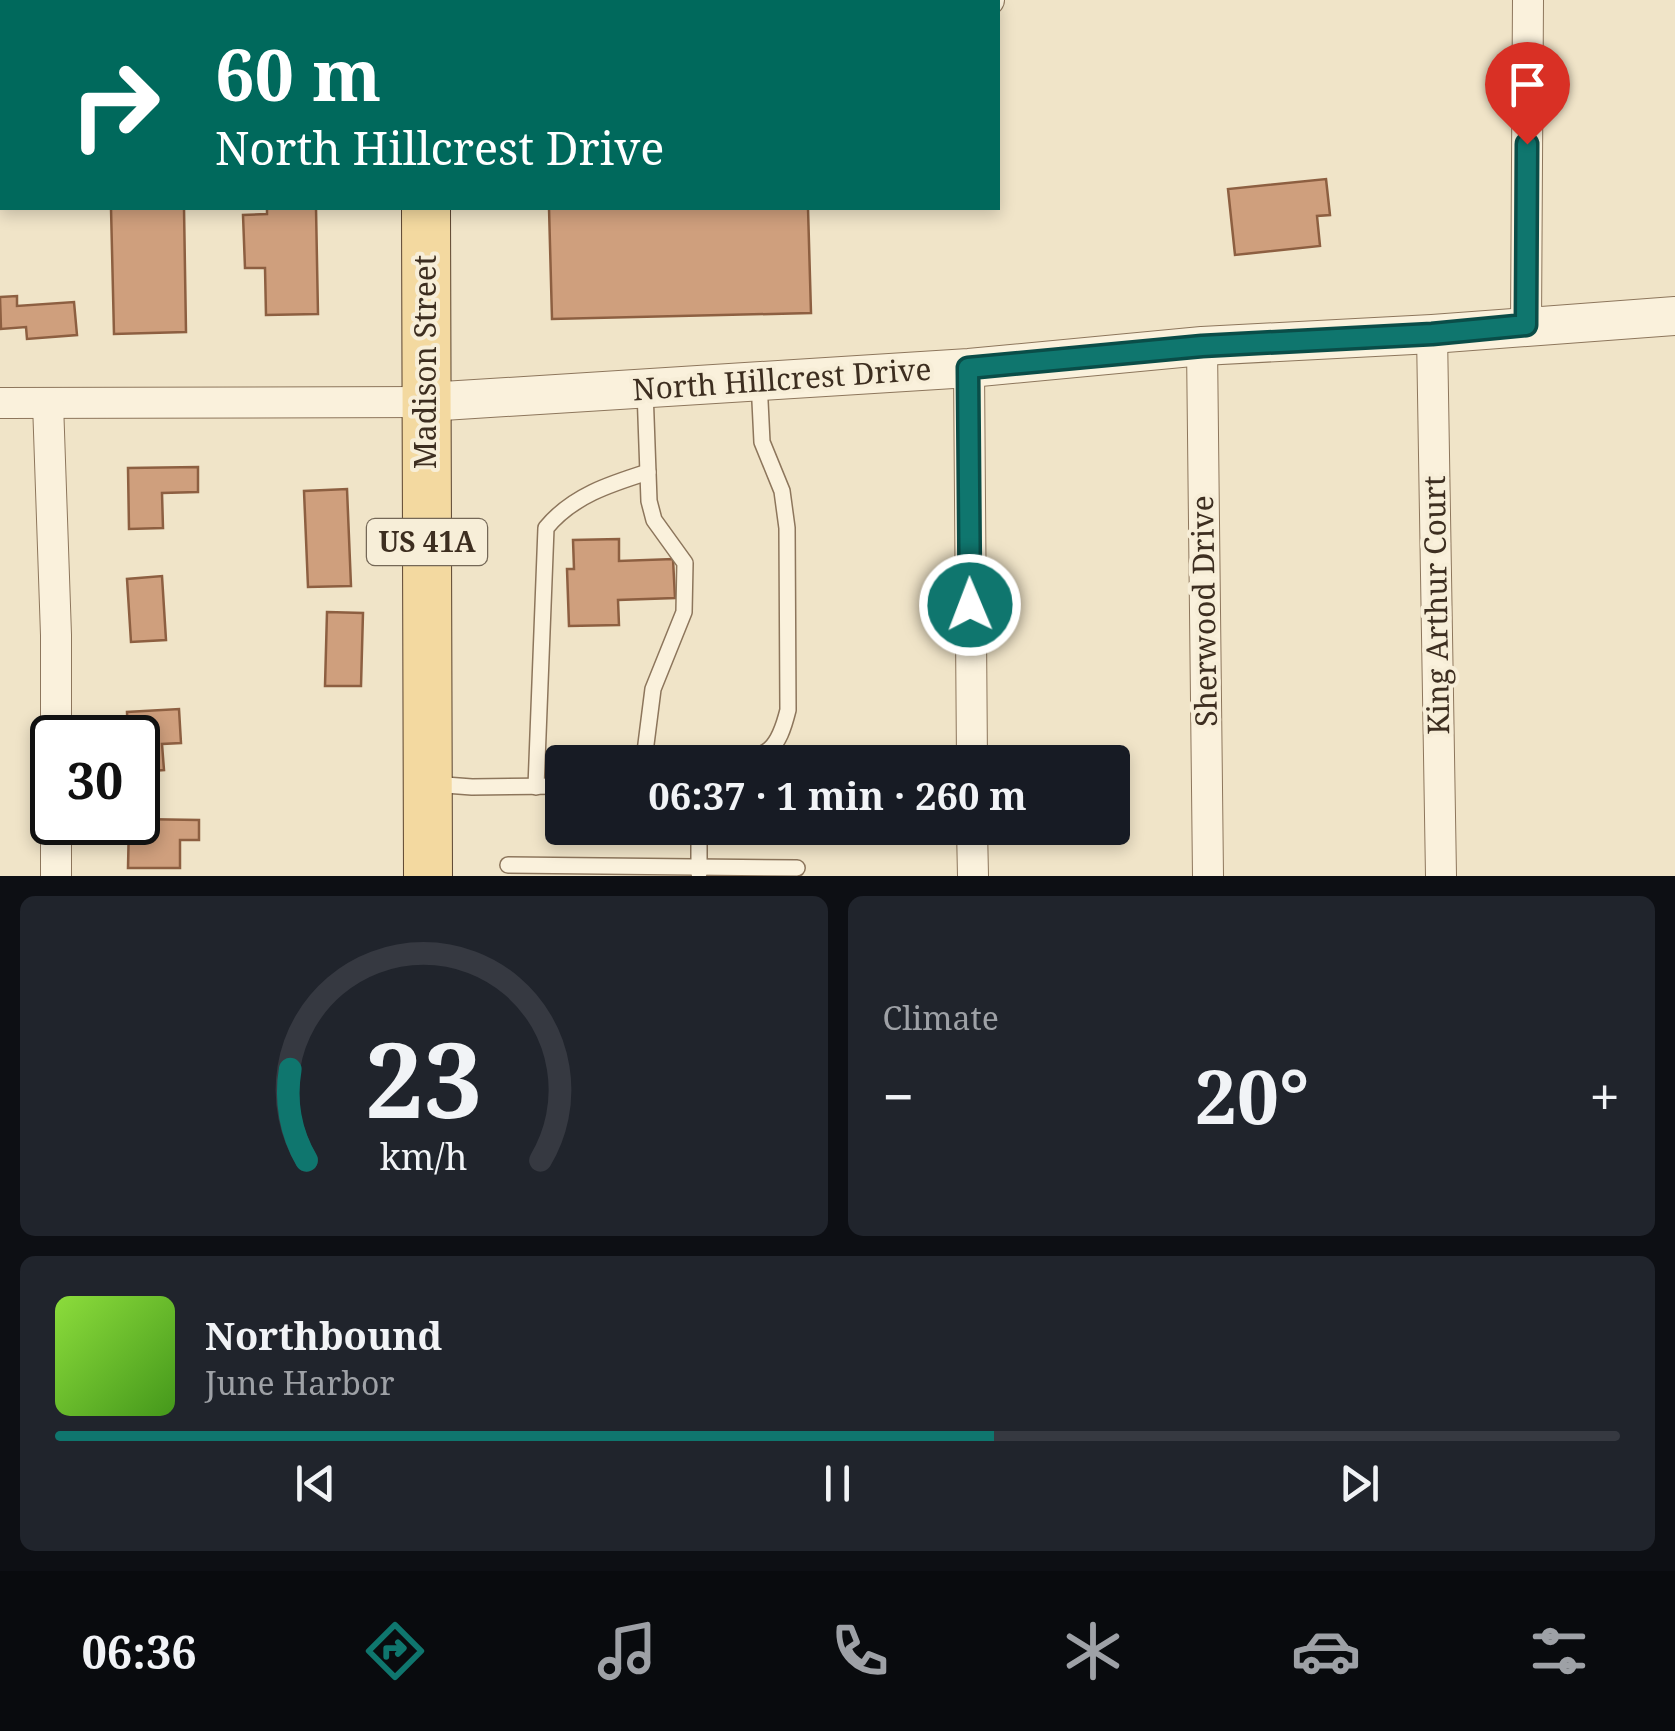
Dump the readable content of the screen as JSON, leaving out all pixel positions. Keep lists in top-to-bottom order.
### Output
{
  "streets": {
    "main road": ["Madison Street", "US 41A"],
    "street": ["North Hillcrest Drive", "King Arthur Court", "Sherwood Drive"]
  },
  "crossings": [
    ["Madison Street", "North Hillcrest Drive"],
    ["North Hillcrest Drive", "King Arthur Court"],
    ["North Hillcrest Drive", "Sherwood Drive"]
  ],
  "page": {
    "turn": ["60 m", "North Hillcrest Drive"],
    "limit": "30",
    "trip": "06:37 · 1 min · 260 m",
    "tile": "Climate",
    "heat": ["−", "20°", "+"],
    "song": ["Northbound", "June Harbor"],
    "tabs": "06:36",
    "gauge": ["23", "km/h"]
  }
}
